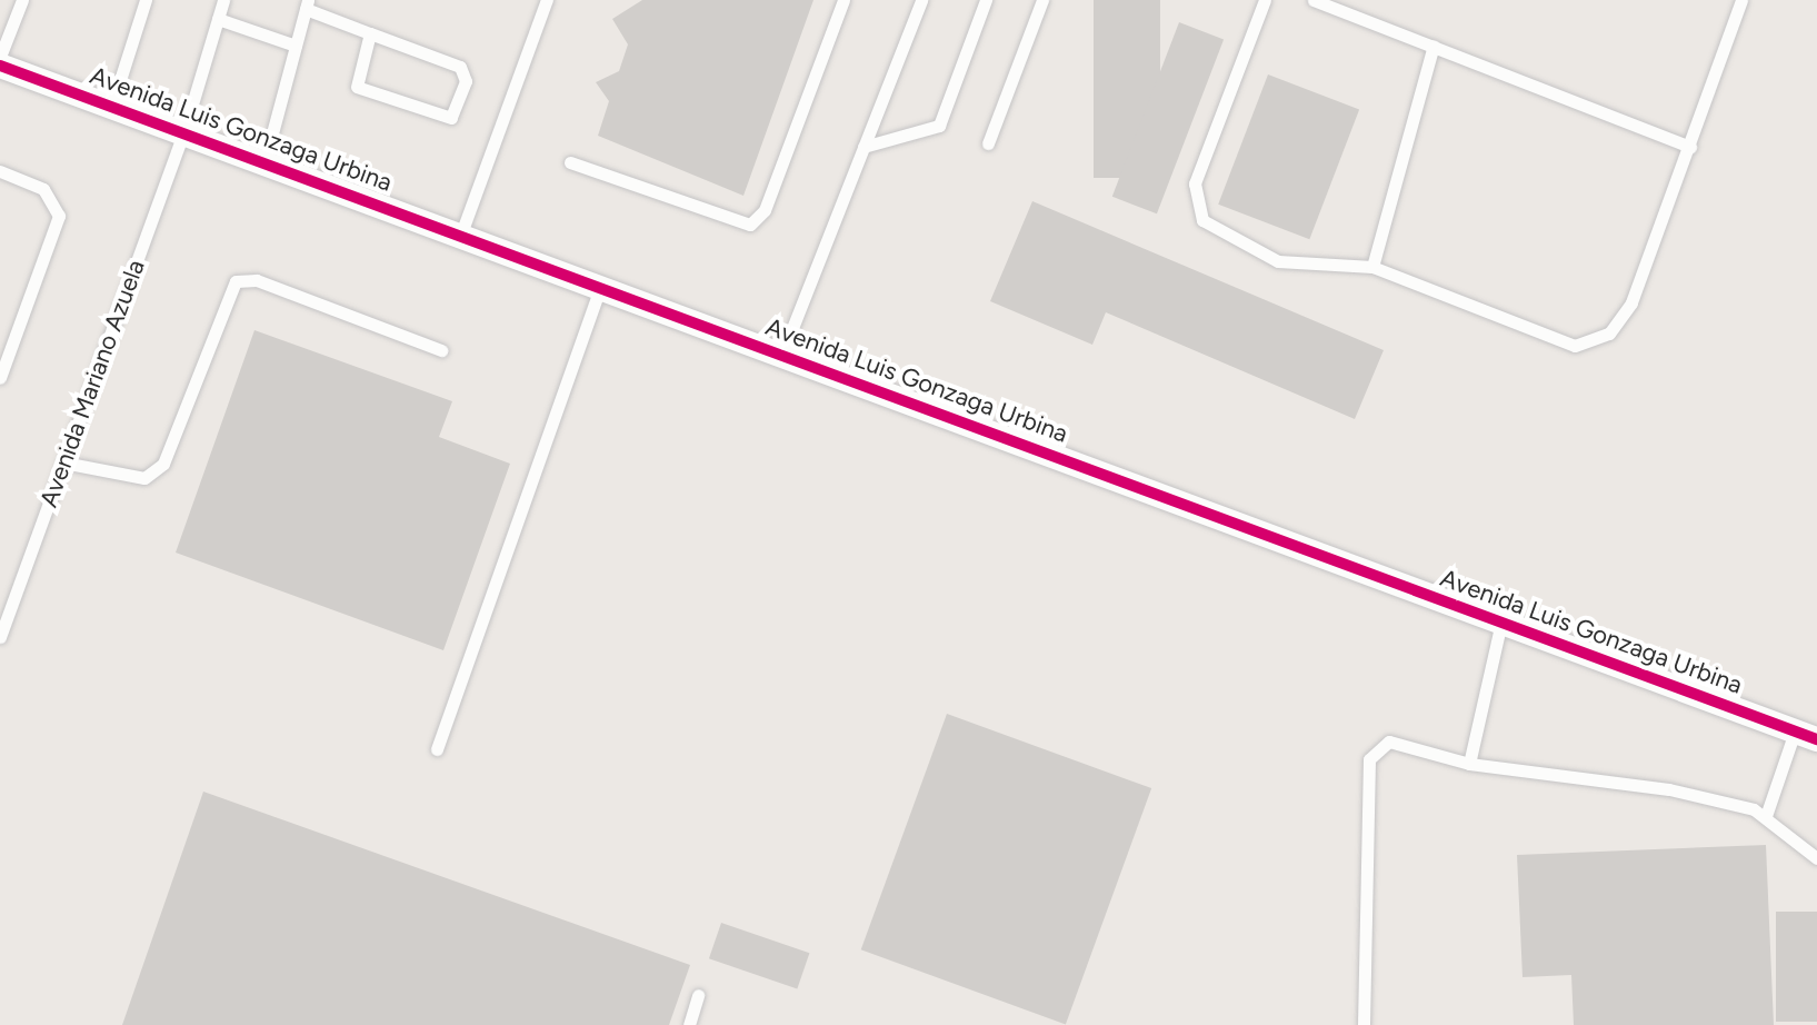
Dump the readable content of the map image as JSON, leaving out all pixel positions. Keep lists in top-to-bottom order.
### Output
{
  "streets": {
    "street": ["Avenida Luis Gonzaga Urbina"],
    "lane": ["Avenida Mariano Azuela"]
  },
  "crossings": [
    ["Avenida Luis Gonzaga Urbina", "Avenida Mariano Azuela"]
  ]
}
